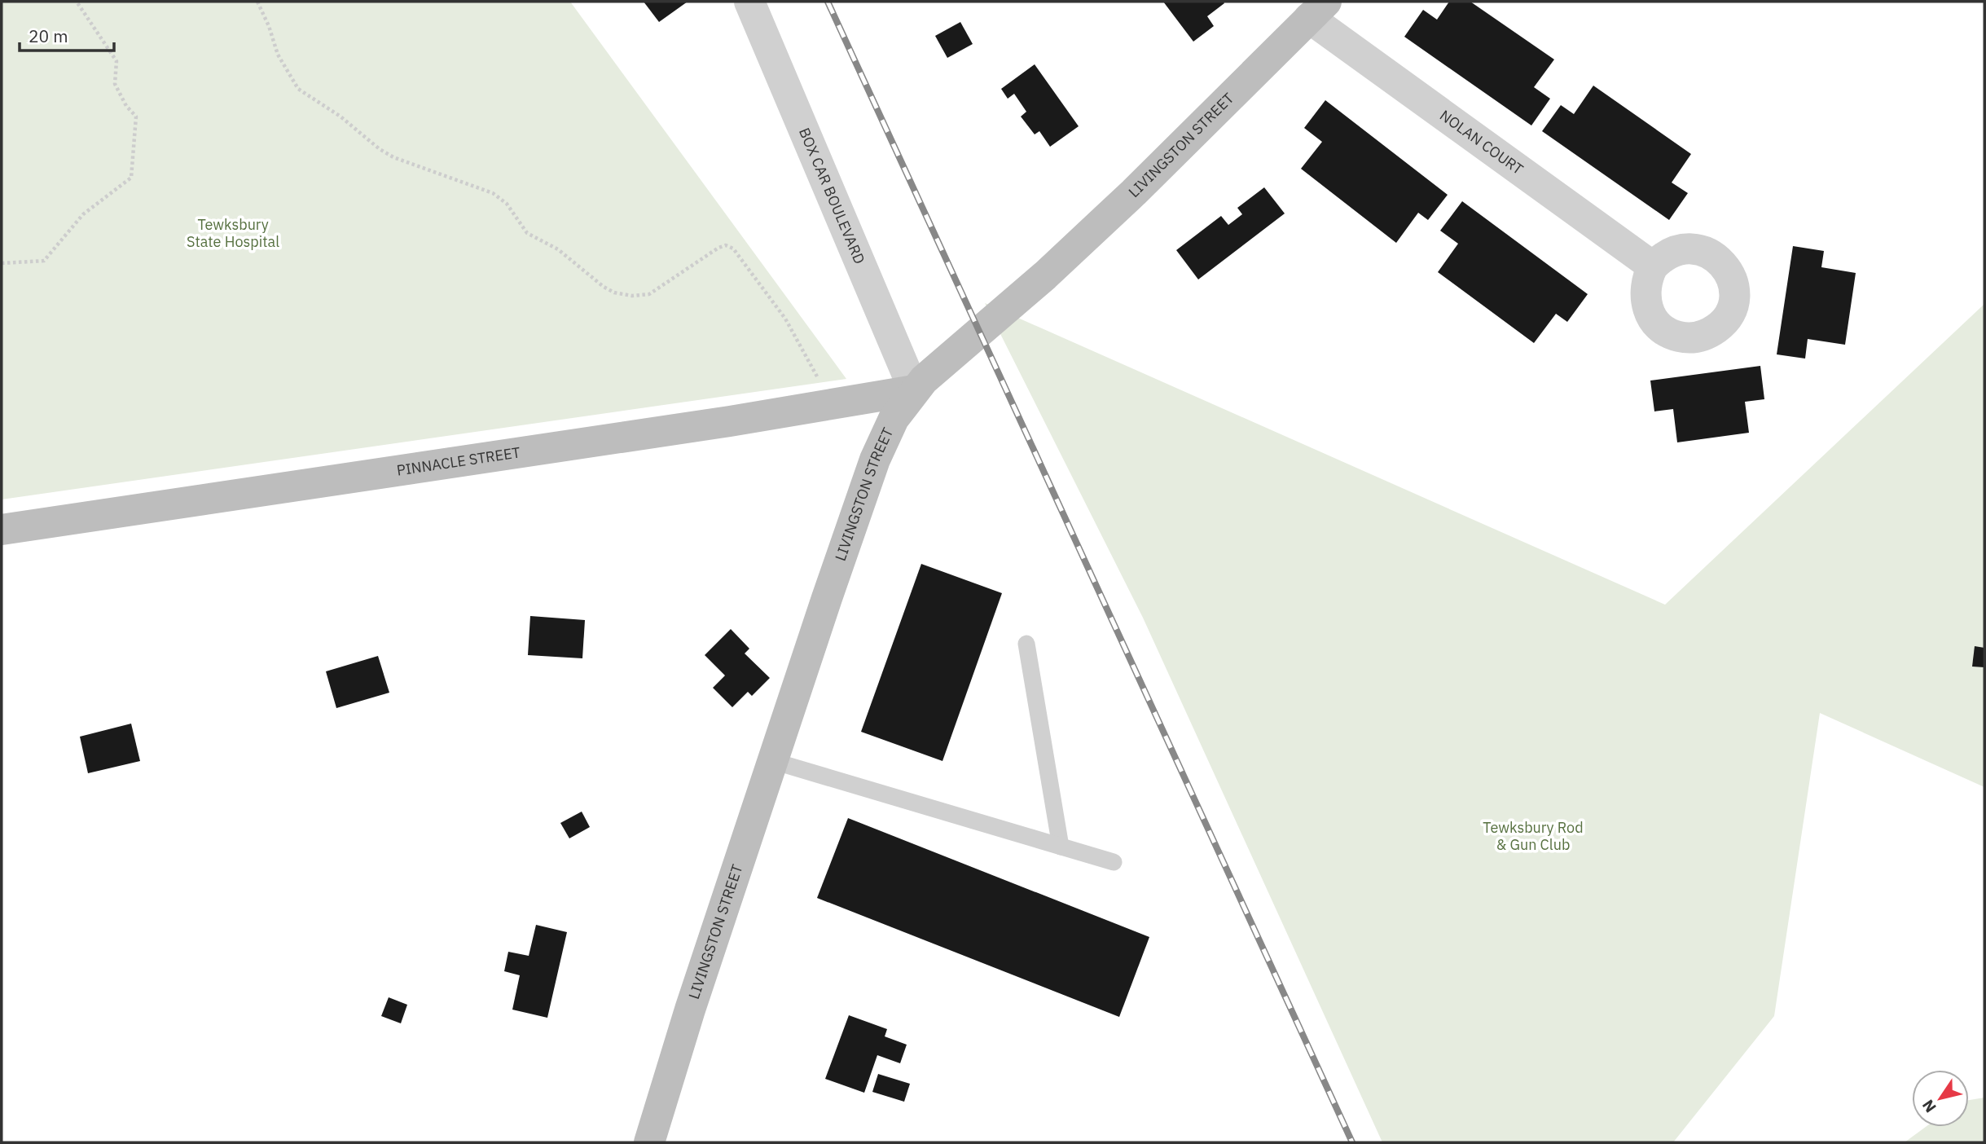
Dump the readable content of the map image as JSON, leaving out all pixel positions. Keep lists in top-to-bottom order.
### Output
{
  "streets": {
    "street": [
      "NOLAN COURT",
      "LIVINGSTON STREET",
      "BOX CAR BOULEVARD",
      "PINNACLE STREET"
    ]
  },
  "crossings": [
    ["NOLAN COURT", "LIVINGSTON STREET"],
    ["LIVINGSTON STREET", "BOX CAR BOULEVARD"],
    ["LIVINGSTON STREET", "PINNACLE STREET"],
    ["BOX CAR BOULEVARD", "PINNACLE STREET"]
  ],
  "parks": ["Tewksbury State Hospital", "Tewksbury Rod & Gun Club"],
  "scale_bar": "20 m",
  "north": "bottom left"
}
